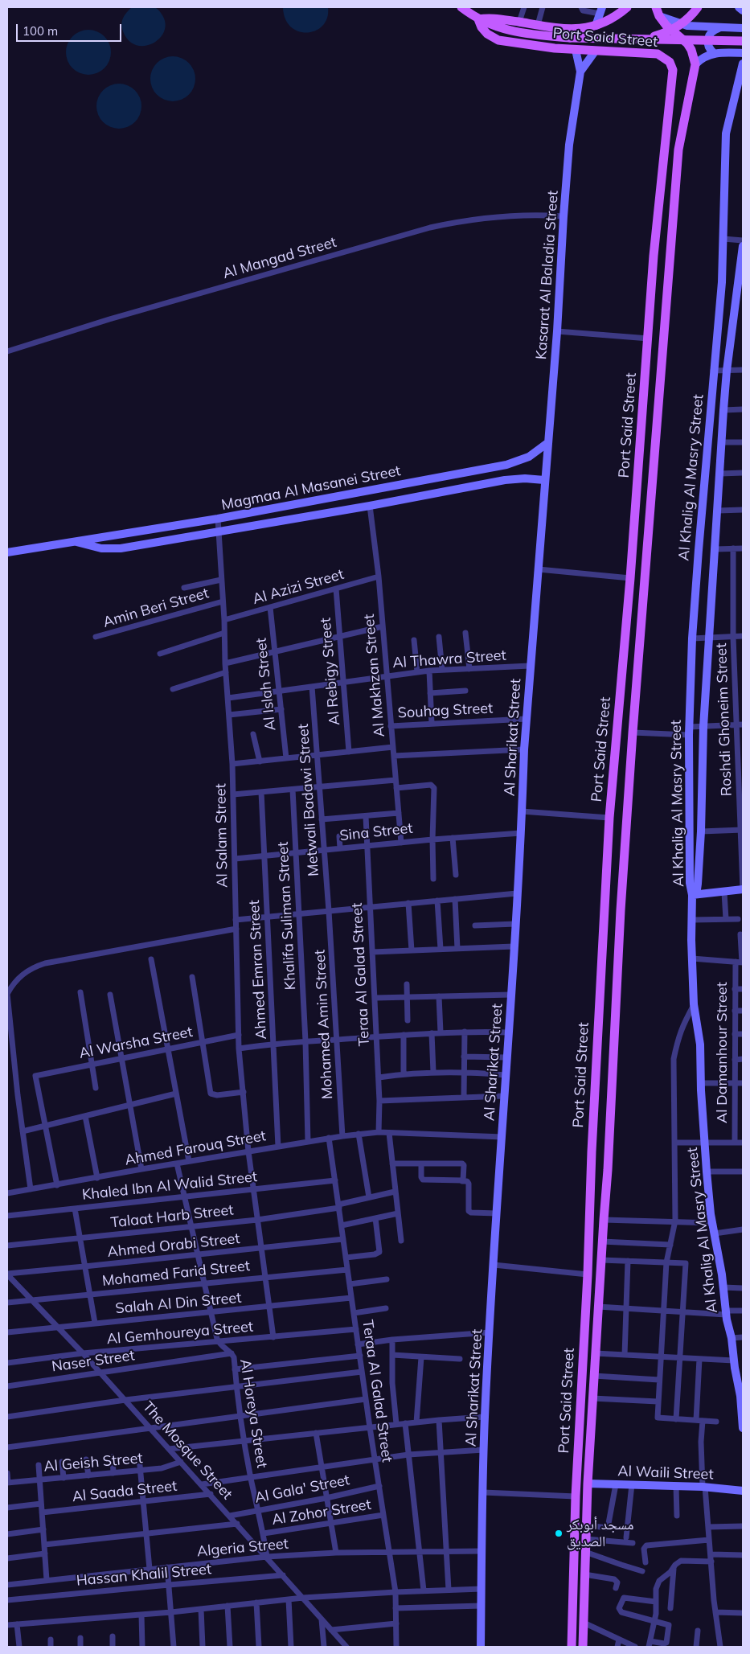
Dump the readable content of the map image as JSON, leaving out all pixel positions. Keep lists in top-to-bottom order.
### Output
{
  "streets": {
    "main road": ["Port Said Street"],
    "street": [
      "Al Mangad Street",
      "Kasarat Al Baladia Street",
      "Al Khalig Al Masry Street",
      "Magmaa Al Masanei Street",
      "Al Azizi Street",
      "Amin Beri Street",
      "Al Thawra Street",
      "Al Rebigy Street",
      "Al Makhzan Street",
      "Al Islah Street",
      "Souhag Street",
      "Roshdi Ghoneim Street",
      "Al Sharikat Street",
      "Metwali Badawi Street",
      "Sina Street",
      "Al Salam Street",
      "Khalifa Suliman Street",
      "Ahmed Emran Street",
      "Teraa Al Galad Street",
      "Mohamed Amin Street",
      "Al Warsha Street",
      "Al Damanhour Street",
      "Ahmed Farouq Street",
      "Khaled Ibn Al Walid Street",
      "Talaat Harb Street",
      "Ahmed Orabi Street",
      "Mohamed Farid Street",
      "Salah Al Din Street",
      "Al Gemhoureya Street",
      "Naser Street",
      "Al Horeya Street",
      "The Mosque Street",
      "Al Geish Street",
      "Al Waili Street",
      "Al Gala' Street",
      "Al Saada Street",
      "Al Zohor Street",
      "Algeria Street",
      "Hassan Khalil Street"
    ]
  },
  "crossings": [
    ["Port Said Street", "Kasarat Al Baladia Street"],
    ["Port Said Street", "Al Waili Street"],
    ["Al Mangad Street", "Kasarat Al Baladia Street"],
    ["Kasarat Al Baladia Street", "Magmaa Al Masanei Street"],
    ["Kasarat Al Baladia Street", "Al Sharikat Street"],
    ["Magmaa Al Masanei Street", "Al Makhzan Street"],
    ["Magmaa Al Masanei Street", "Al Sharikat Street"],
    ["Magmaa Al Masanei Street", "Al Salam Street"],
    ["Al Azizi Street", "Al Rebigy Street"],
    ["Al Azizi Street", "Al Makhzan Street"],
    ["Al Azizi Street", "Al Islah Street"],
    ["Al Azizi Street", "Al Salam Street"],
    ["Amin Beri Street", "Al Salam Street"],
    ["Al Thawra Street", "Al Rebigy Street"],
    ["Al Thawra Street", "Al Makhzan Street"],
    ["Al Thawra Street", "Al Islah Street"],
    ["Al Thawra Street", "Al Sharikat Street"],
    ["Al Thawra Street", "Metwali Badawi Street"],
    ["Al Thawra Street", "Al Salam Street"],
    ["Al Makhzan Street", "Souhag Street"],
    ["Al Makhzan Street", "Sina Street"],
    ["Souhag Street", "Al Sharikat Street"],
    ["Al Sharikat Street", "Sina Street"],
    ["Al Sharikat Street", "Ahmed Farouq Street"],
    ["Al Sharikat Street", "Algeria Street"],
    ["Metwali Badawi Street", "Sina Street"],
    ["Metwali Badawi Street", "Mohamed Amin Street"],
    ["Sina Street", "Al Salam Street"],
    ["Sina Street", "Khalifa Suliman Street"],
    ["Sina Street", "Ahmed Emran Street"],
    ["Sina Street", "Teraa Al Galad Street"],
    ["Al Salam Street", "Al Warsha Street"],
    ["Al Salam Street", "Ahmed Farouq Street"],
    ["Al Salam Street", "Khaled Ibn Al Walid Street"],
    ["Al Salam Street", "Talaat Harb Street"],
    ["Al Salam Street", "Ahmed Orabi Street"],
    ["Al Salam Street", "Mohamed Farid Street"],
    ["Al Salam Street", "Salah Al Din Street"],
    ["Al Salam Street", "Al Gemhoureya Street"],
    ["Khalifa Suliman Street", "Ahmed Farouq Street"],
    ["Ahmed Emran Street", "Ahmed Farouq Street"],
    ["Teraa Al Galad Street", "Ahmed Farouq Street"],
    ["Teraa Al Galad Street", "Khaled Ibn Al Walid Street"],
    ["Teraa Al Galad Street", "Talaat Harb Street"],
    ["Teraa Al Galad Street", "Ahmed Orabi Street"],
    ["Teraa Al Galad Street", "Mohamed Farid Street"],
    ["Teraa Al Galad Street", "Salah Al Din Street"],
    ["Teraa Al Galad Street", "Al Gemhoureya Street"],
    ["Teraa Al Galad Street", "Al Gala' Street"],
    ["Teraa Al Galad Street", "Al Zohor Street"],
    ["Teraa Al Galad Street", "Algeria Street"],
    ["Mohamed Amin Street", "Ahmed Farouq Street"],
    ["Ahmed Orabi Street", "The Mosque Street"],
    ["Mohamed Farid Street", "The Mosque Street"],
    ["Salah Al Din Street", "The Mosque Street"],
    ["Al Gemhoureya Street", "Al Horeya Street"],
    ["Al Gemhoureya Street", "The Mosque Street"],
    ["Naser Street", "Al Horeya Street"],
    ["Naser Street", "The Mosque Street"],
    ["Al Horeya Street", "The Mosque Street"],
    ["Al Horeya Street", "Al Gala' Street"],
    ["Al Horeya Street", "Al Zohor Street"],
    ["Al Horeya Street", "Algeria Street"],
    ["The Mosque Street", "Al Geish Street"],
    ["The Mosque Street", "Al Gala' Street"],
    ["The Mosque Street", "Al Saada Street"],
    ["The Mosque Street", "Algeria Street"],
    ["The Mosque Street", "Hassan Khalil Street"]
  ],
  "places": ["مسجد أبوبكر الصديق"],
  "scale_bar": "100 m"
}
